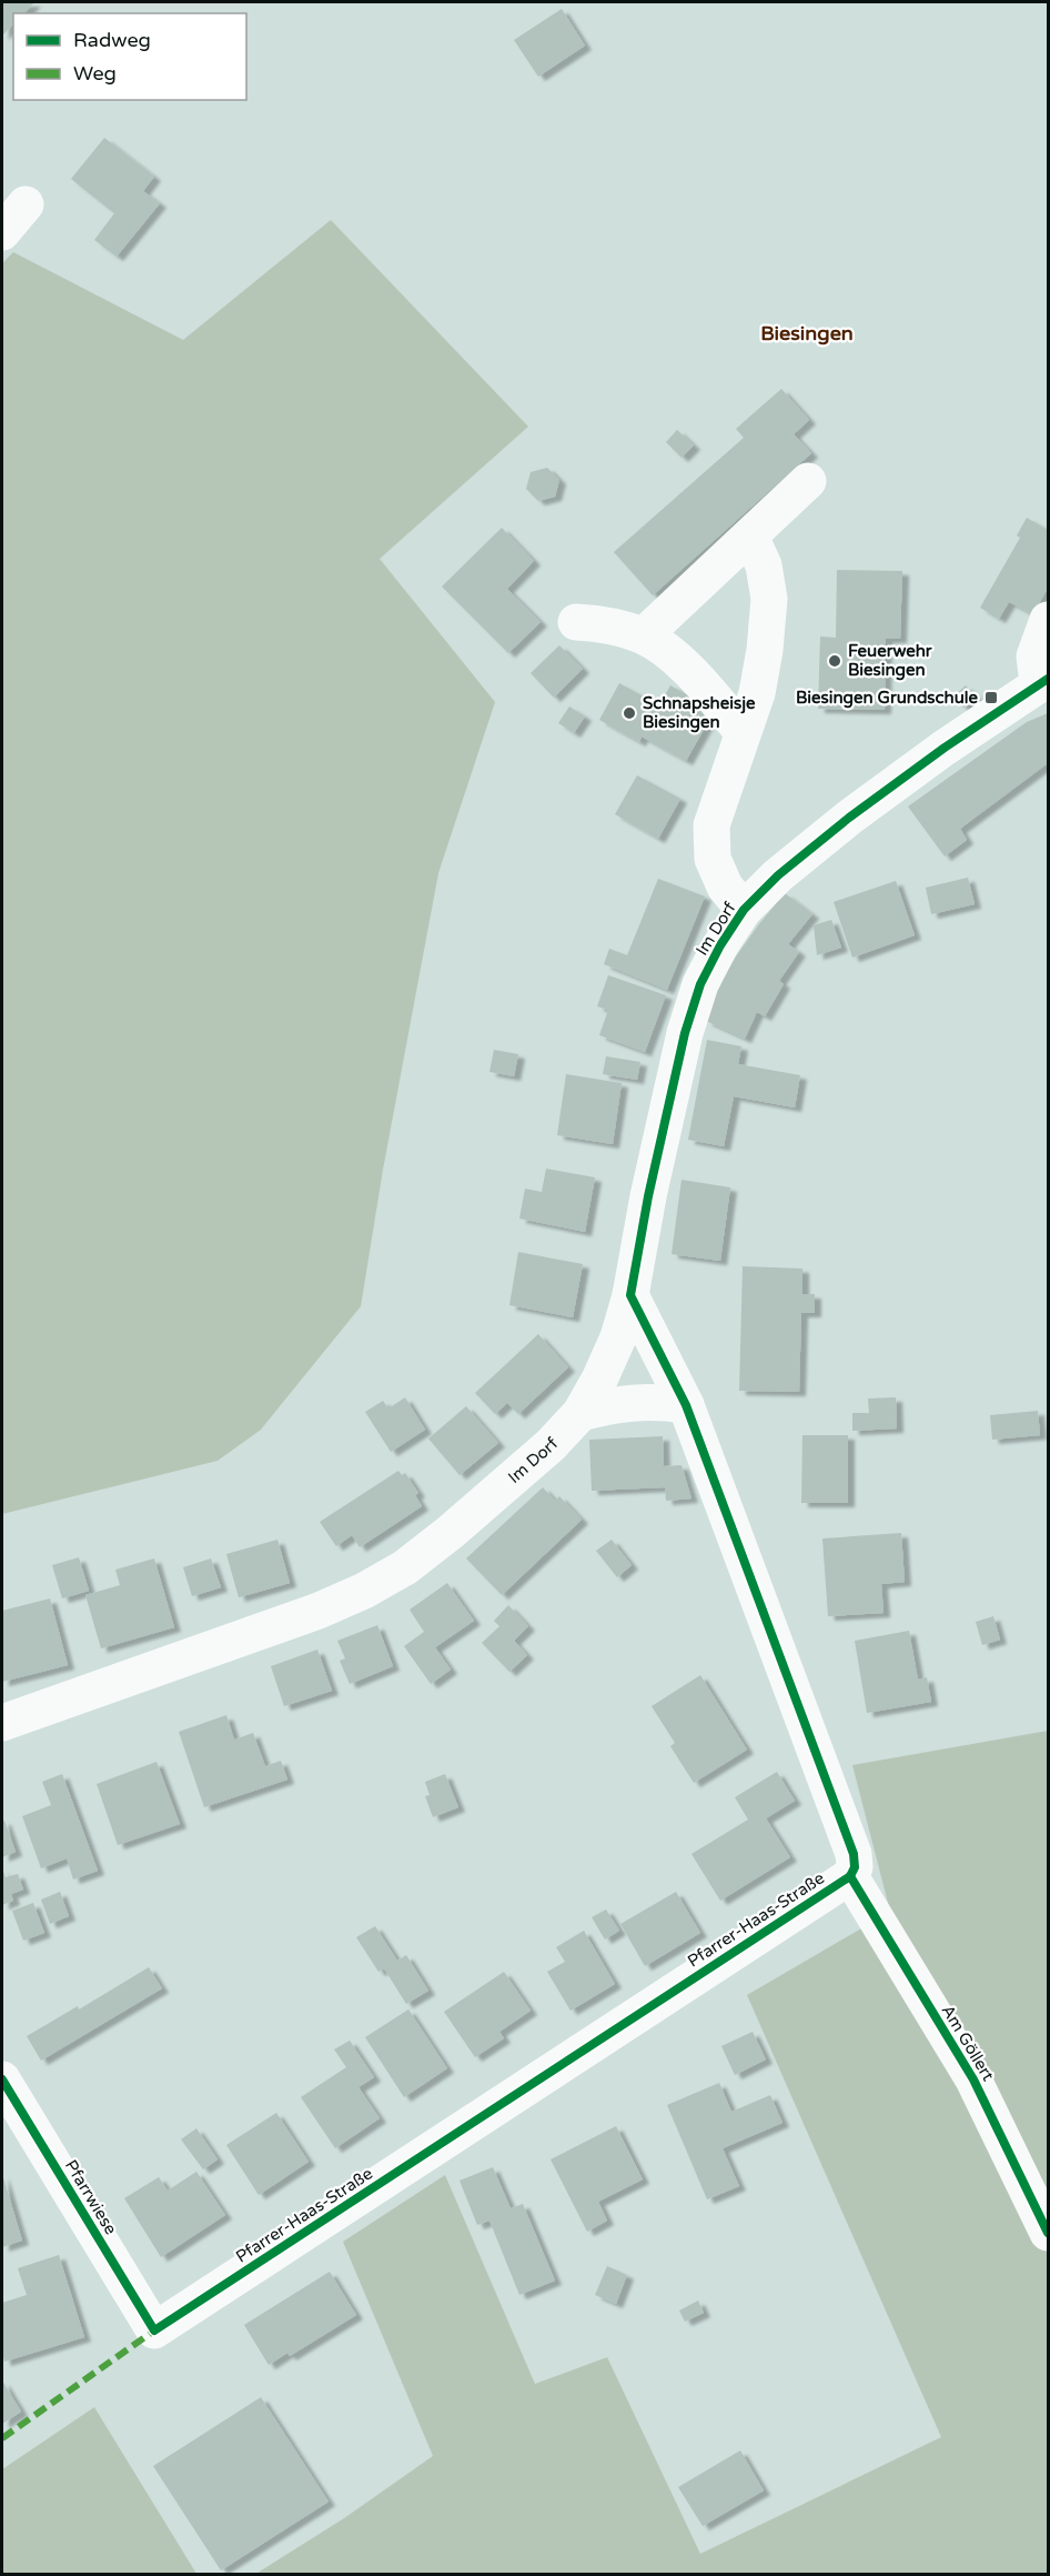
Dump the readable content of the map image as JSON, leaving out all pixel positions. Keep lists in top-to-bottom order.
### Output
{
  "streets": {
    "street": [
      "Im Dorf",
      "Pfarrer-Haas-Straße",
      "Am Göllert",
      "Pfarrwiese"
    ]
  },
  "crossings": [
    ["Im Dorf", "Pfarrer-Haas-Straße"],
    ["Pfarrer-Haas-Straße", "Am Göllert"],
    ["Pfarrer-Haas-Straße", "Pfarrwiese"]
  ],
  "districts": ["Biesingen"],
  "places": {
    "other": ["Feuerwehr Biesingen", "Schnapsheisje Biesingen"],
    "transit": ["Biesingen Grundschule"]
  },
  "legend": ["Radweg", "Weg"]
}
